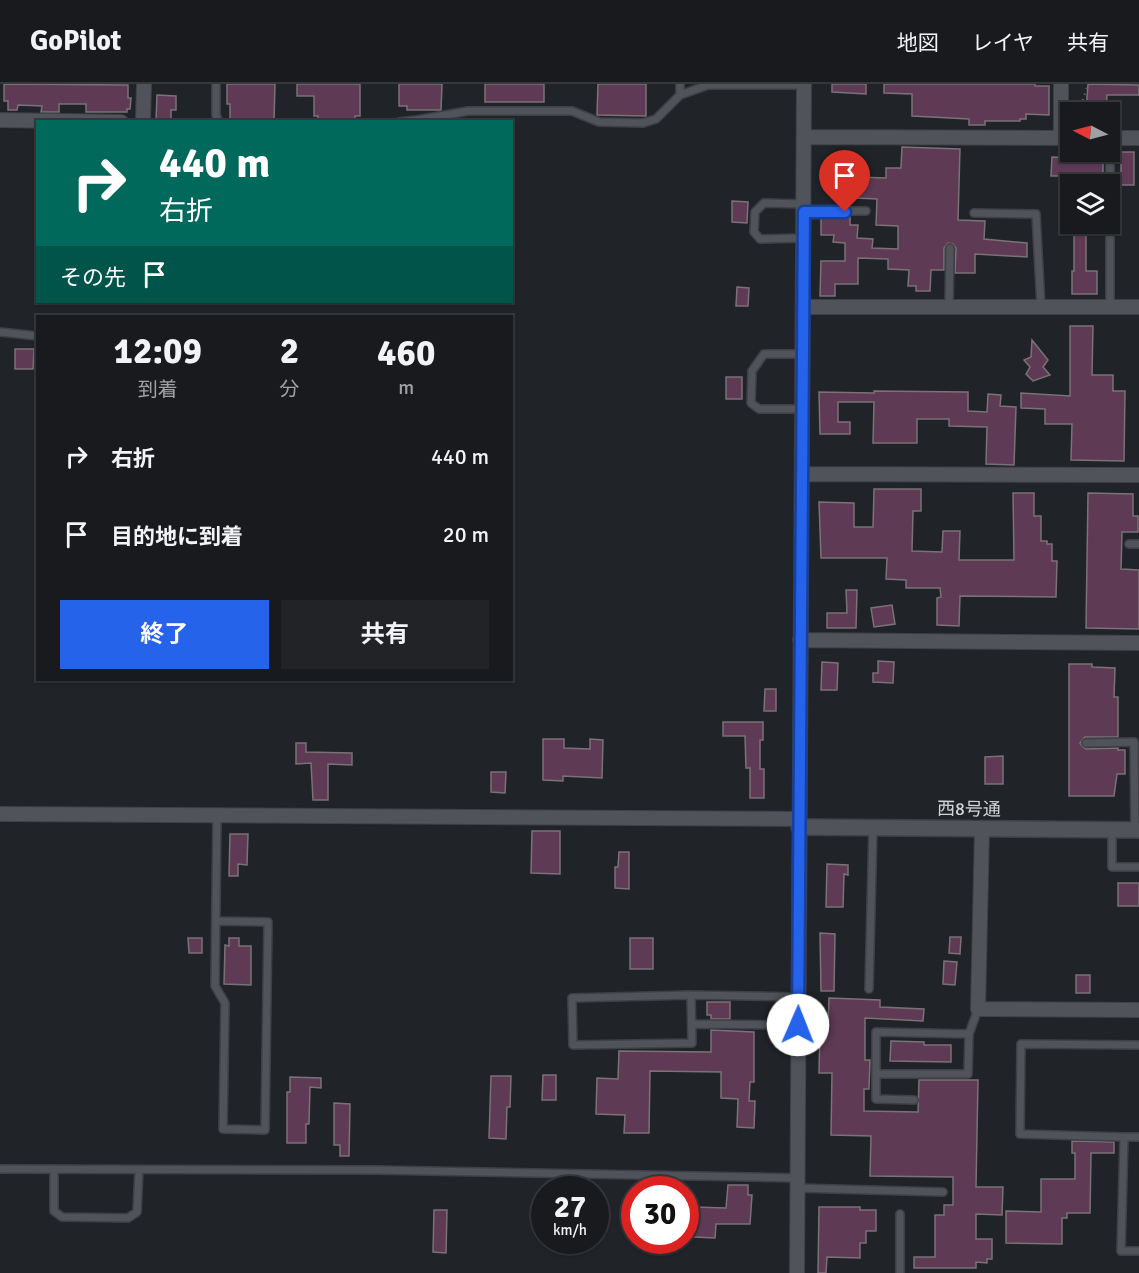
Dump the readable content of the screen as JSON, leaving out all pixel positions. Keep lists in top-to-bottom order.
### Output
{
  "streets": {
    "street": ["西8号通"]
  },
  "north": "left",
  "page": {
    "header": "GoPilot",
    "nav": ["地図", "レイヤ", "共有"],
    "turn": ["440 m", "右折"],
    "then": "その先",
    "eta": [
      "12:09",
      "到着",
      "2",
      "分",
      "460",
      "m"
    ],
    "list": [
      {
        "name": "右折",
        "value": "440 m"
      },
      {
        "name": "目的地に到着",
        "value": "20 m"
      }
    ],
    "buttons": ["終了", "共有"],
    "speed": "27 km/h",
    "limit": "30"
  }
}
